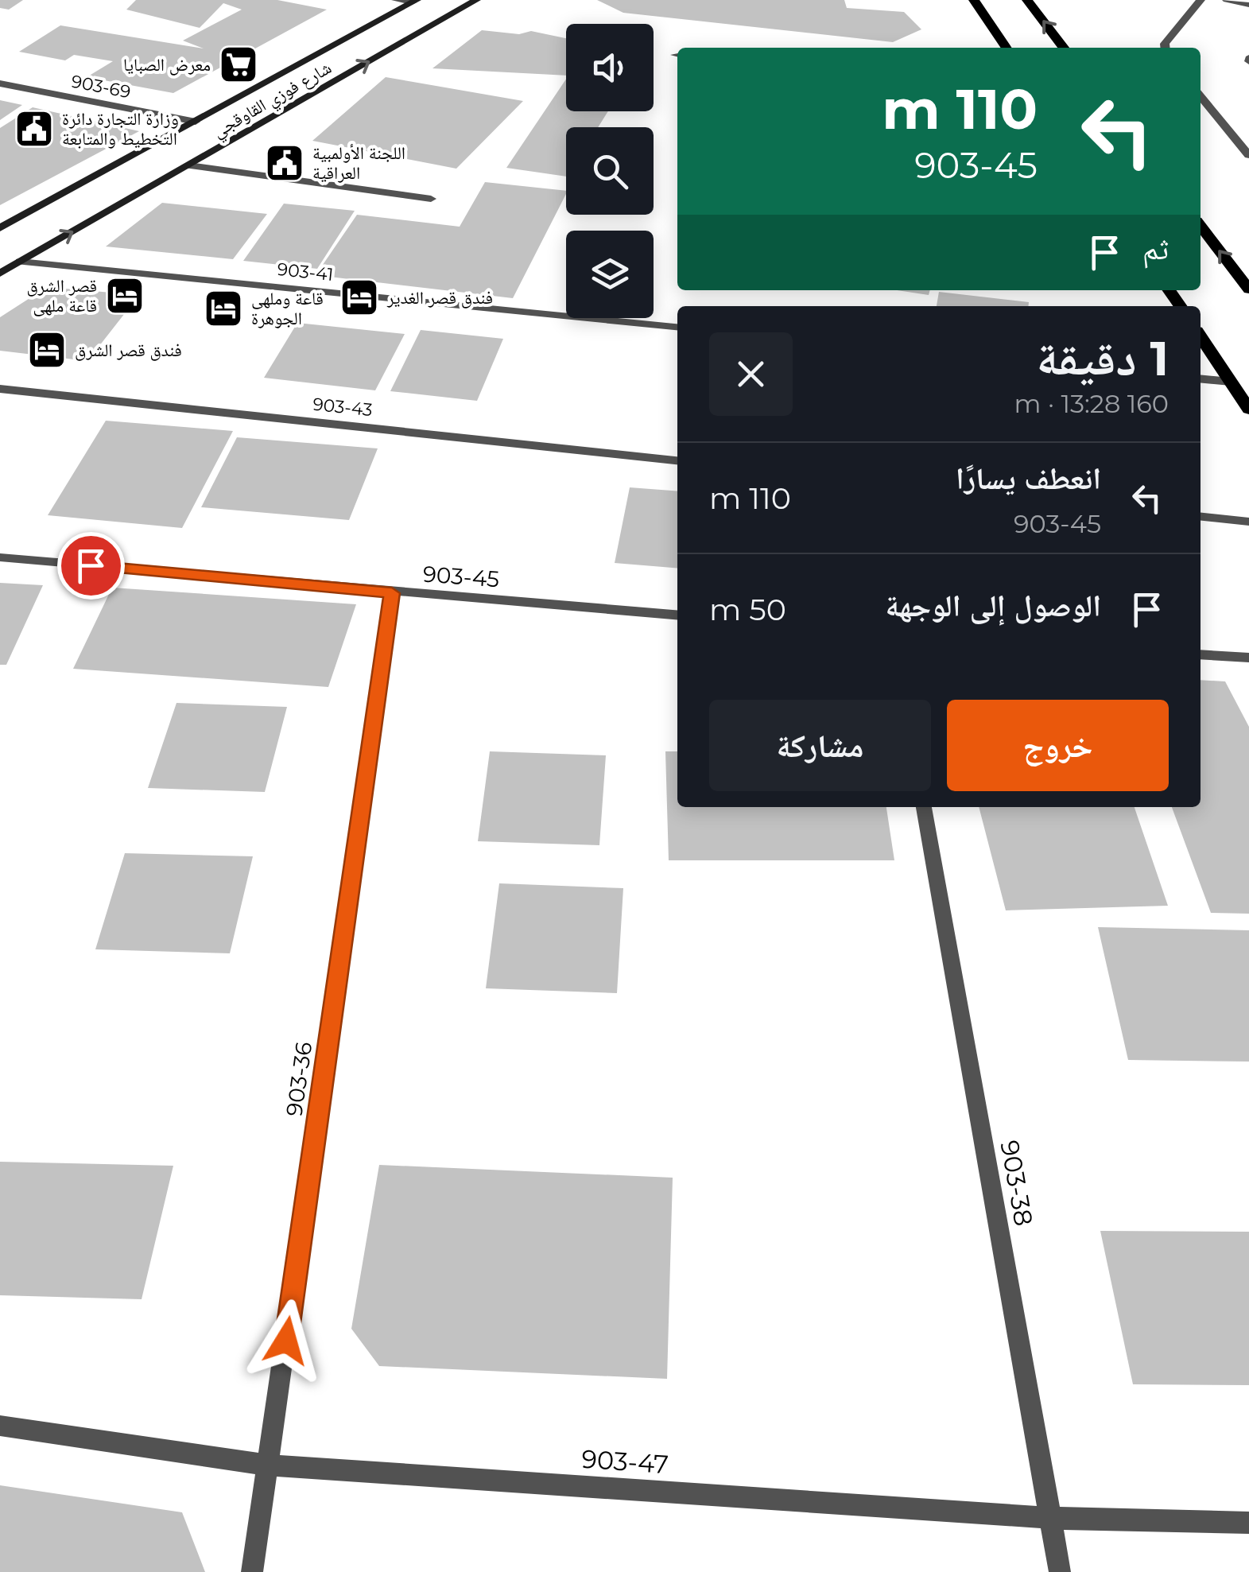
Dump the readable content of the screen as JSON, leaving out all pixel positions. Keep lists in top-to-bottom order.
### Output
{
  "streets": {
    "street": [
      "903-69",
      "شارع فوزي القاوقجي",
      "903-41",
      "903-43",
      "903-45",
      "903-36",
      "903-38",
      "903-47"
    ]
  },
  "crossings": [
    ["903-69", "شارع فوزي القاوقجي"],
    ["شارع فوزي القاوقجي", "903-41"],
    ["903-45", "903-36"],
    ["903-36", "903-47"],
    ["903-38", "903-47"]
  ],
  "places": {
    "supermarket": ["معرض الصبايا"],
    "public building": ["وزارة التجارة دائرة التخطيط والمتابعة", "اللجنة الأولمبية العراقية"],
    "hotel": [
      "قصر الشرق قاعة ملهى",
      "فندق قصر الغدير",
      "قاعة وملهى الجوهرة",
      "فندق قصر الشرق"
    ]
  },
  "page": {
    "turn": ["110 m", "903-45"],
    "then": "ثم",
    "heading": ["1 دقيقة", "160 m · 13:28"],
    "list": [
      {
        "name": "انعطف يسارًا",
        "note": "903-45",
        "value": "110 m"
      },
      {
        "name": "الوصول إلى الوجهة",
        "value": "50 m"
      }
    ],
    "buttons": ["خروج", "مشاركة"]
  }
}
